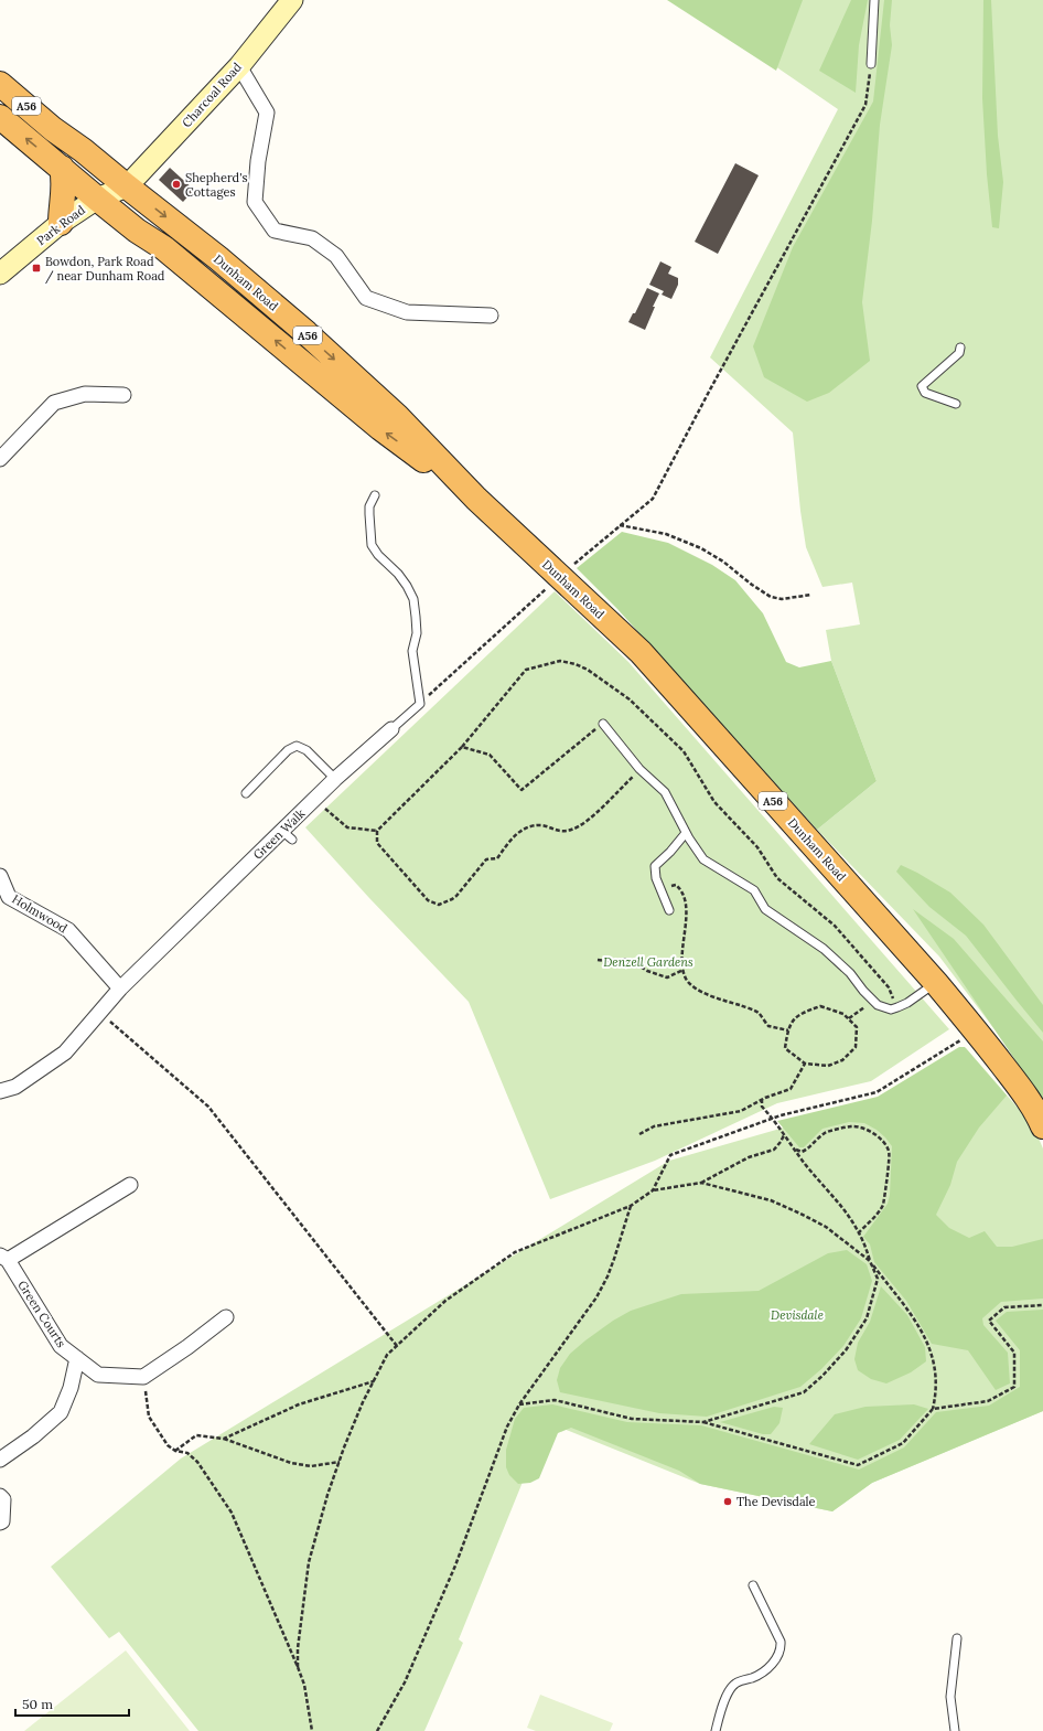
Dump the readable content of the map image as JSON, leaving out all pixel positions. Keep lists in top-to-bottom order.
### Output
{
  "streets": {
    "highway": ["A56", "Dunham Road"],
    "main road": ["Charcoal Road", "Park Road"],
    "street": ["Green Walk", "Holmwood", "Green Courts"]
  },
  "crossings": [
    ["Charcoal Road", "Park Road"],
    ["Charcoal Road", "Dunham Road"],
    ["Park Road", "Dunham Road"],
    ["Green Walk", "Holmwood"]
  ],
  "parks": ["Denzell Gardens", "Devisdale"],
  "places": {
    "other": ["Shepherd's Cottages", "The Devisdale"],
    "transit": ["Bowdon, Park Road / near Dunham Road"]
  },
  "scale_bar": "50 m"
}
